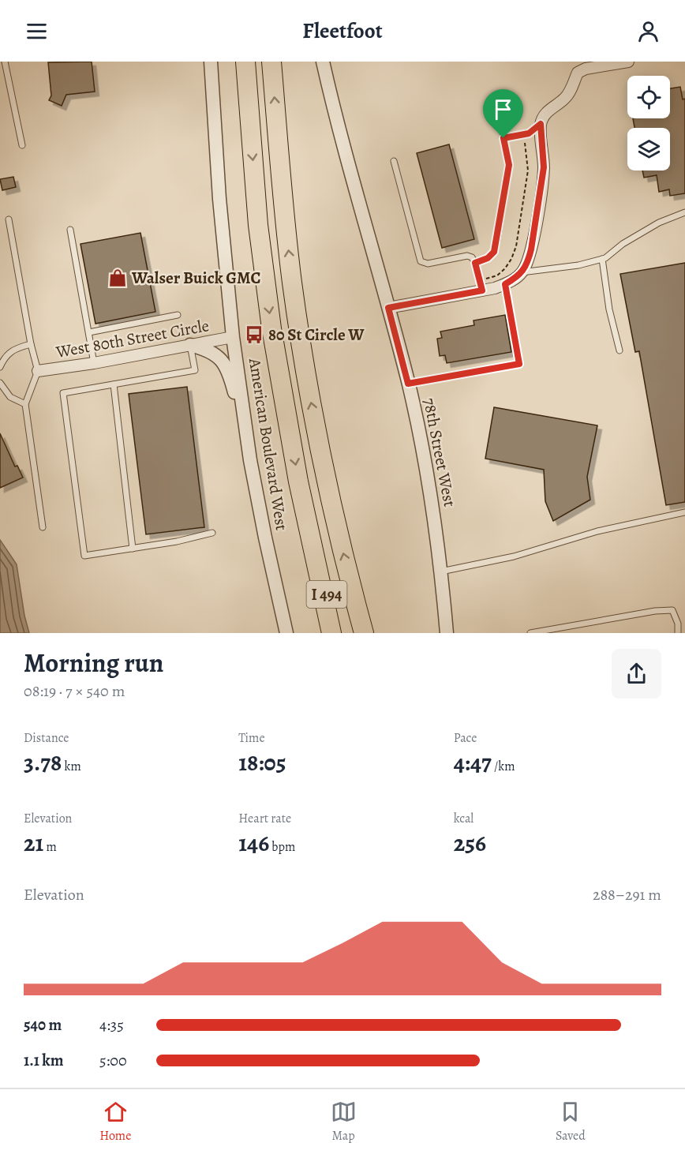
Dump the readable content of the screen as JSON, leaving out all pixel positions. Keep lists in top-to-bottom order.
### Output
{
  "streets": {
    "highway": ["I 494"],
    "street": ["West 80th Street Circle", "American Boulevard West", "78th Street West"]
  },
  "crossings": [
    ["West 80th Street Circle", "American Boulevard West"]
  ],
  "places": {
    "shop": ["Walser Buick GMC"],
    "bus stop": ["80 St Circle W"]
  },
  "page": {
    "header": "Fleetfoot",
    "heading": ["Morning run", "08:19 · 7 × 540 m"],
    "stats": [
      ["Distance", "3.78 km"],
      ["Time", "18:05"],
      ["Pace", "4:47 /km"],
      ["Elevation", "21 m"],
      ["Heart rate", "146 bpm"],
      ["kcal", "256"]
    ],
    "chart": ["Elevation", "288–291 m"],
    "list": [
      {
        "name": "540 m",
        "note": "4:35"
      },
      {
        "name": "1.1 km",
        "note": "5:00"
      }
    ],
    "tabs": ["Home", "Map", "Saved"]
  }
}
